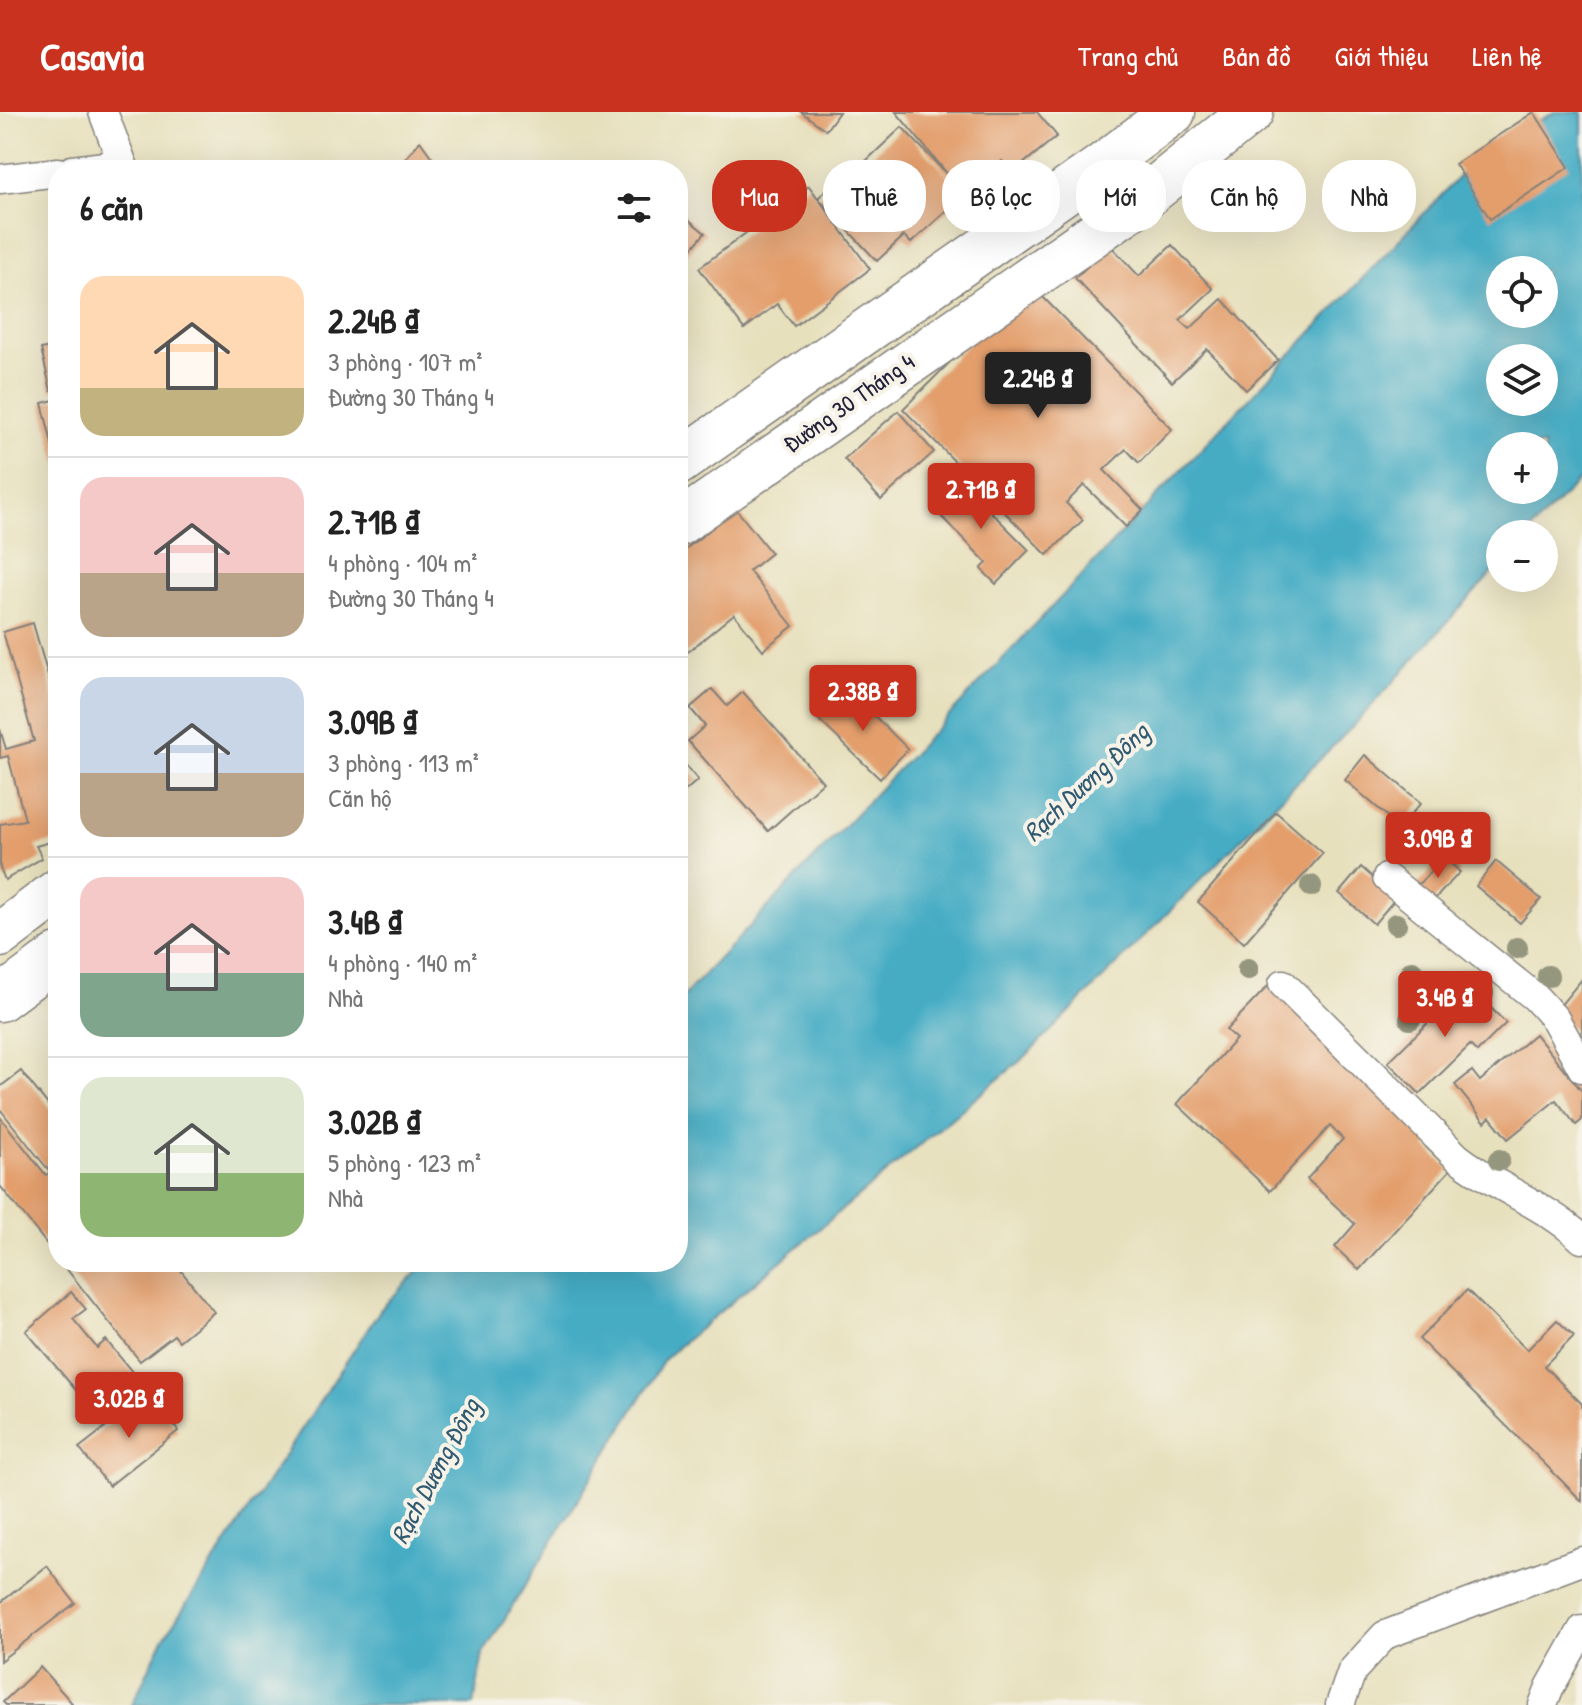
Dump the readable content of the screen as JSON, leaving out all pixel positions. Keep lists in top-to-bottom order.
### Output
{
  "streets": {
    "main road": ["Đường 30 Tháng 4"]
  },
  "water": ["Rạch Dương Đông"],
  "page": {
    "header": "Casavia",
    "nav": [
      "Trang chủ",
      "Bản đồ",
      "Giới thiệu",
      "Liên hệ"
    ],
    "chip": [
      "Mua",
      "Thuê",
      "Bộ lọc",
      "Mới",
      "Căn hộ",
      "Nhà"
    ],
    "heading": "6 căn",
    "map_buttons": ["+", "−"],
    "list": [
      {
        "name": "2.24B ₫",
        "note": "3 phòng · 107 m² · Đường 30 Tháng 4"
      },
      {
        "name": "2.71B ₫",
        "note": "4 phòng · 104 m² · Đường 30 Tháng 4"
      },
      {
        "name": "3.09B ₫",
        "note": "3 phòng · 113 m² · Căn hộ"
      },
      {
        "name": "3.4B ₫",
        "note": "4 phòng · 140 m² · Nhà"
      },
      {
        "name": "3.02B ₫",
        "note": "5 phòng · 123 m² · Nhà"
      }
    ],
    "price": [
      "2.24B ₫",
      "2.71B ₫",
      "2.38B ₫",
      "3.09B ₫",
      "3.4B ₫",
      "3.02B ₫"
    ]
  }
}
